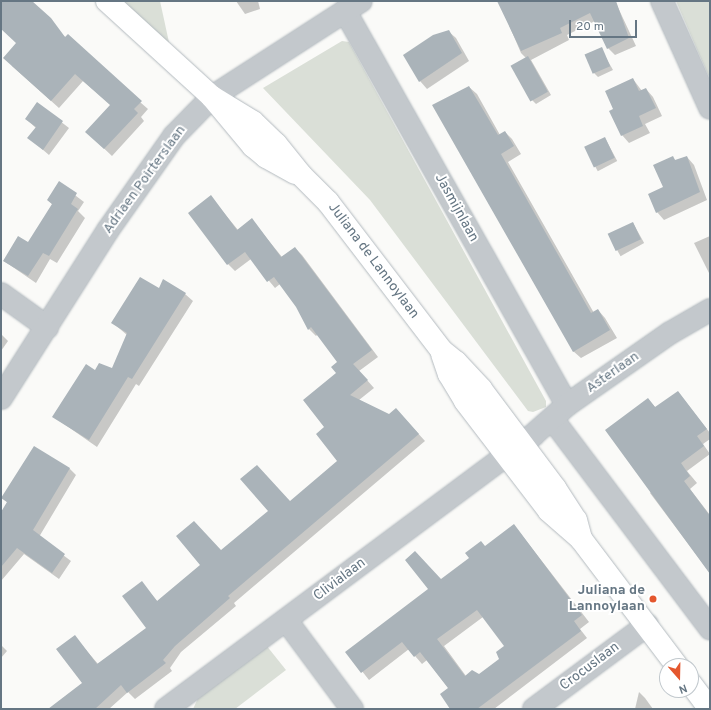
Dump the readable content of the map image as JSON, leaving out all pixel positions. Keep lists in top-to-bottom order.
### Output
{
  "streets": {
    "street": [
      "Adriaen Poirterslaan",
      "Jasmijnlaan",
      "Juliana de Lannoylaan",
      "Asterlaan",
      "Clivialaan",
      "Crocuslaan"
    ]
  },
  "crossings": [
    ["Adriaen Poirterslaan", "Jasmijnlaan"],
    ["Adriaen Poirterslaan", "Juliana de Lannoylaan"],
    ["Jasmijnlaan", "Asterlaan"],
    ["Juliana de Lannoylaan", "Asterlaan"],
    ["Juliana de Lannoylaan", "Clivialaan"],
    ["Juliana de Lannoylaan", "Crocuslaan"],
    ["Asterlaan", "Clivialaan"]
  ],
  "places": ["Juliana de Lannoylaan"],
  "scale_bar": "20 m",
  "north": "bottom"
}
